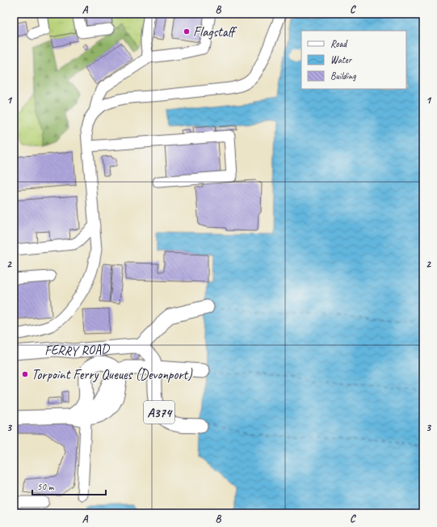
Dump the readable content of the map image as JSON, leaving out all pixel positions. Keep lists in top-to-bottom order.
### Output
{
  "streets": {
    "main road": ["FERRY ROAD", "A374"]
  },
  "crossings": [
    ["FERRY ROAD", "A374"]
  ],
  "places": ["Flagstaff", "Torpoint Ferry Queues (Devonport)"],
  "legend": ["Road", "Water", "Building"],
  "scale_bar": "50 m",
  "grid": {
    "columns": ["A", "B", "C"],
    "rows": ["1", "2", "3"]
  }
}
